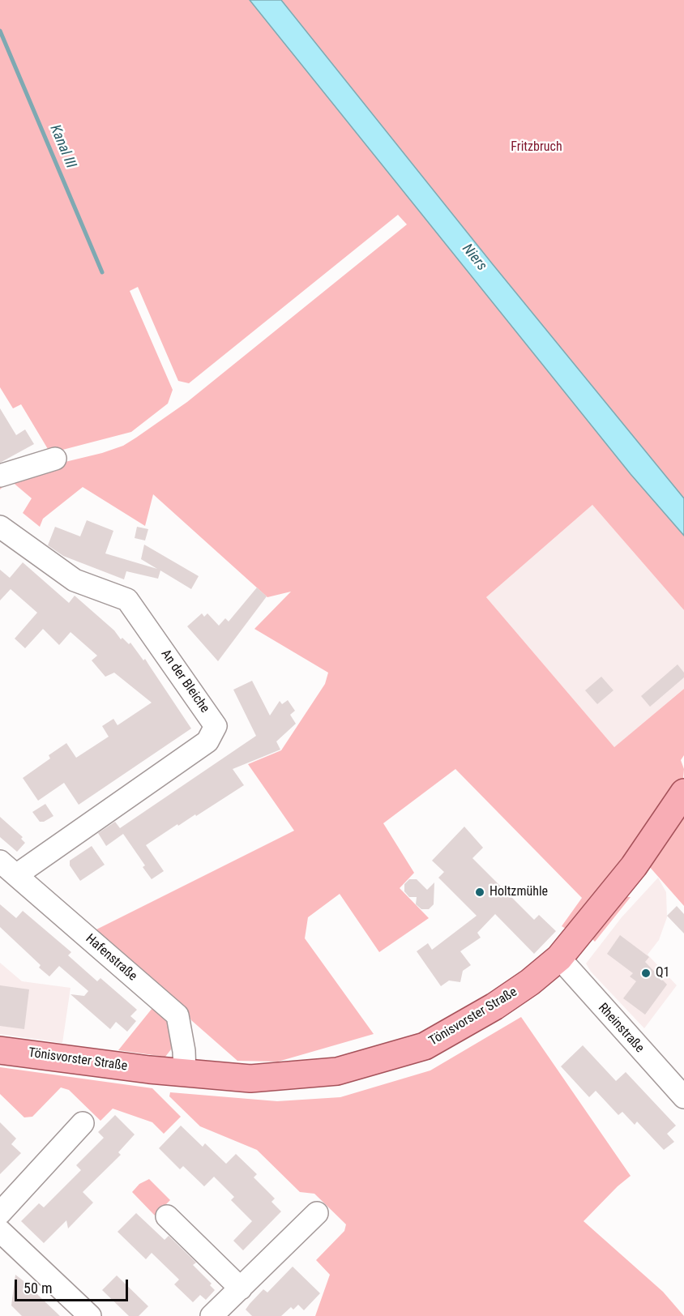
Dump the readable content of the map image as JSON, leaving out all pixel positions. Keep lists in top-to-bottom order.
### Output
{
  "streets": {
    "main road": ["Tönisvorster Straße"],
    "street": ["An der Bleiche", "Hafenstraße", "Rheinstraße"]
  },
  "crossings": [
    ["An der Bleiche", "Hafenstraße"],
    ["Hafenstraße", "Tönisvorster Straße"],
    ["Tönisvorster Straße", "Rheinstraße"]
  ],
  "water": ["Kanal III", "Niers"],
  "parks": ["Fritzbruch"],
  "places": ["Holtzmühle", "Q1"],
  "scale_bar": "50 m"
}
